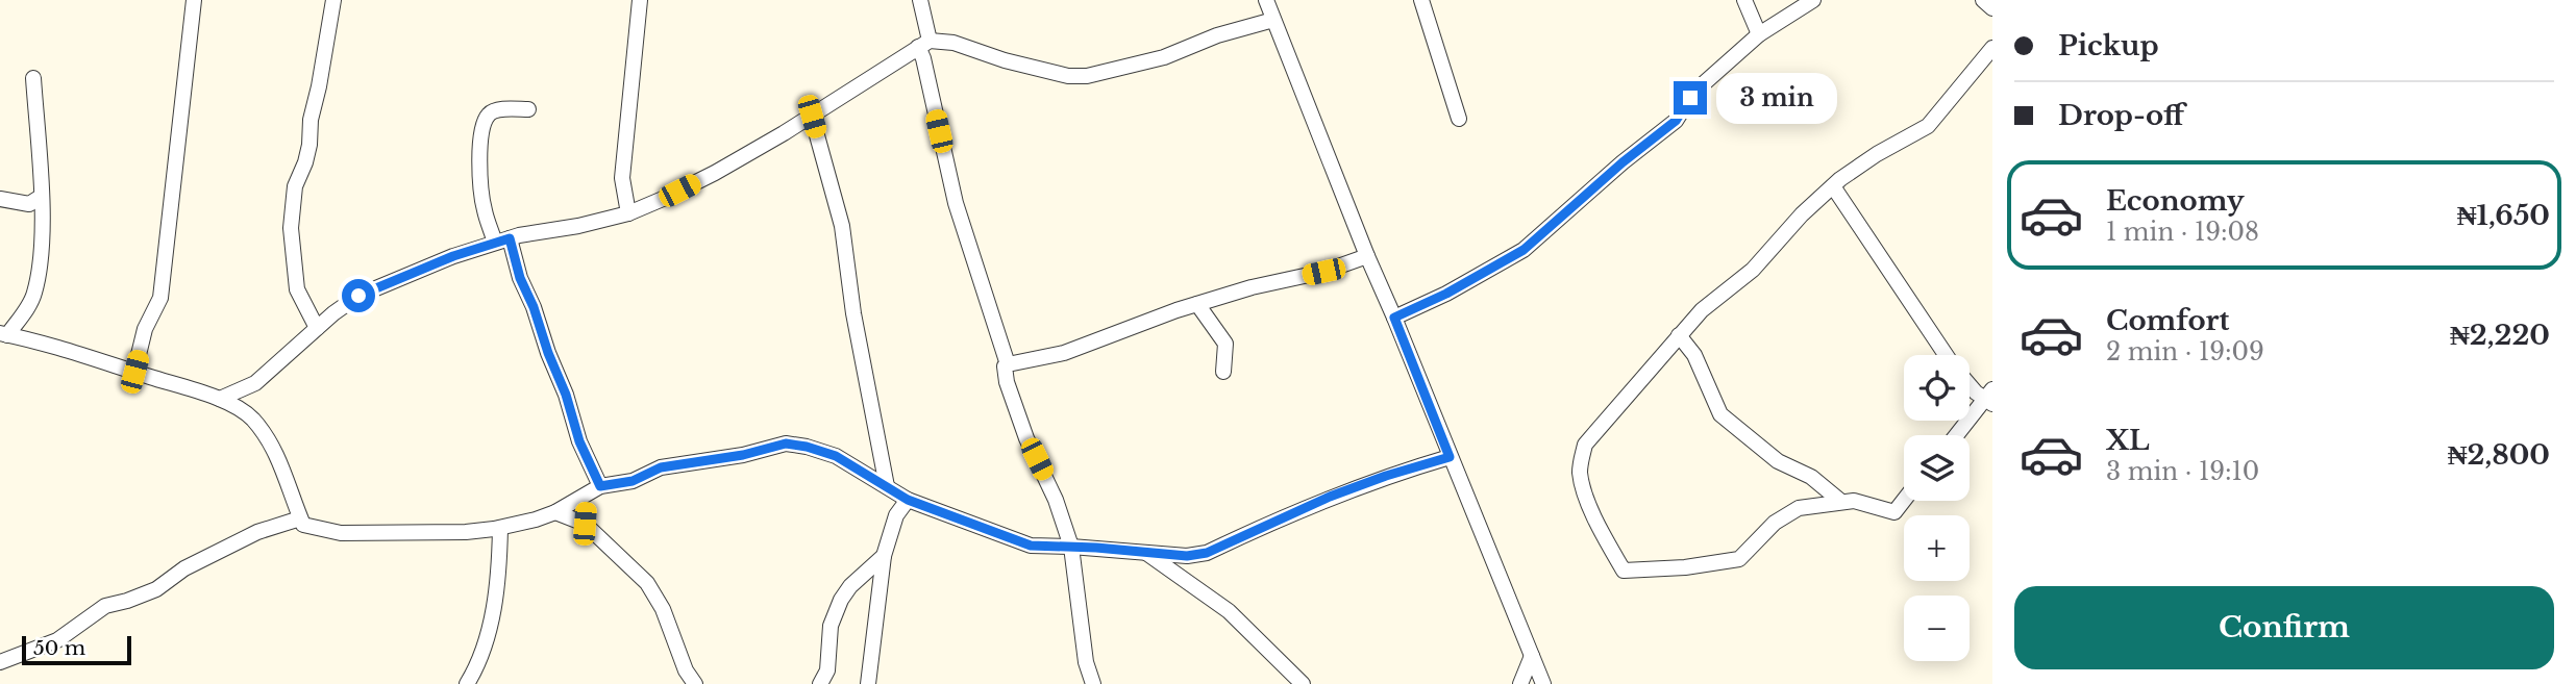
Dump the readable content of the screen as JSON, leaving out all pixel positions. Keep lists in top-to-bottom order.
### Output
{
  "scale_bar": "50 m",
  "page": {
    "banner": ["Pickup", "Drop-off"],
    "bubble": "3 min",
    "list": [
      {
        "name": "Economy",
        "note": "1 min · 19:08",
        "value": "₦1,650"
      },
      {
        "name": "Comfort",
        "note": "2 min · 19:09",
        "value": "₦2,220"
      },
      {
        "name": "XL",
        "note": "3 min · 19:10",
        "value": "₦2,800"
      }
    ],
    "map_buttons": ["+", "−"],
    "buttons": "Confirm",
    "scale": "50 m"
  }
}
